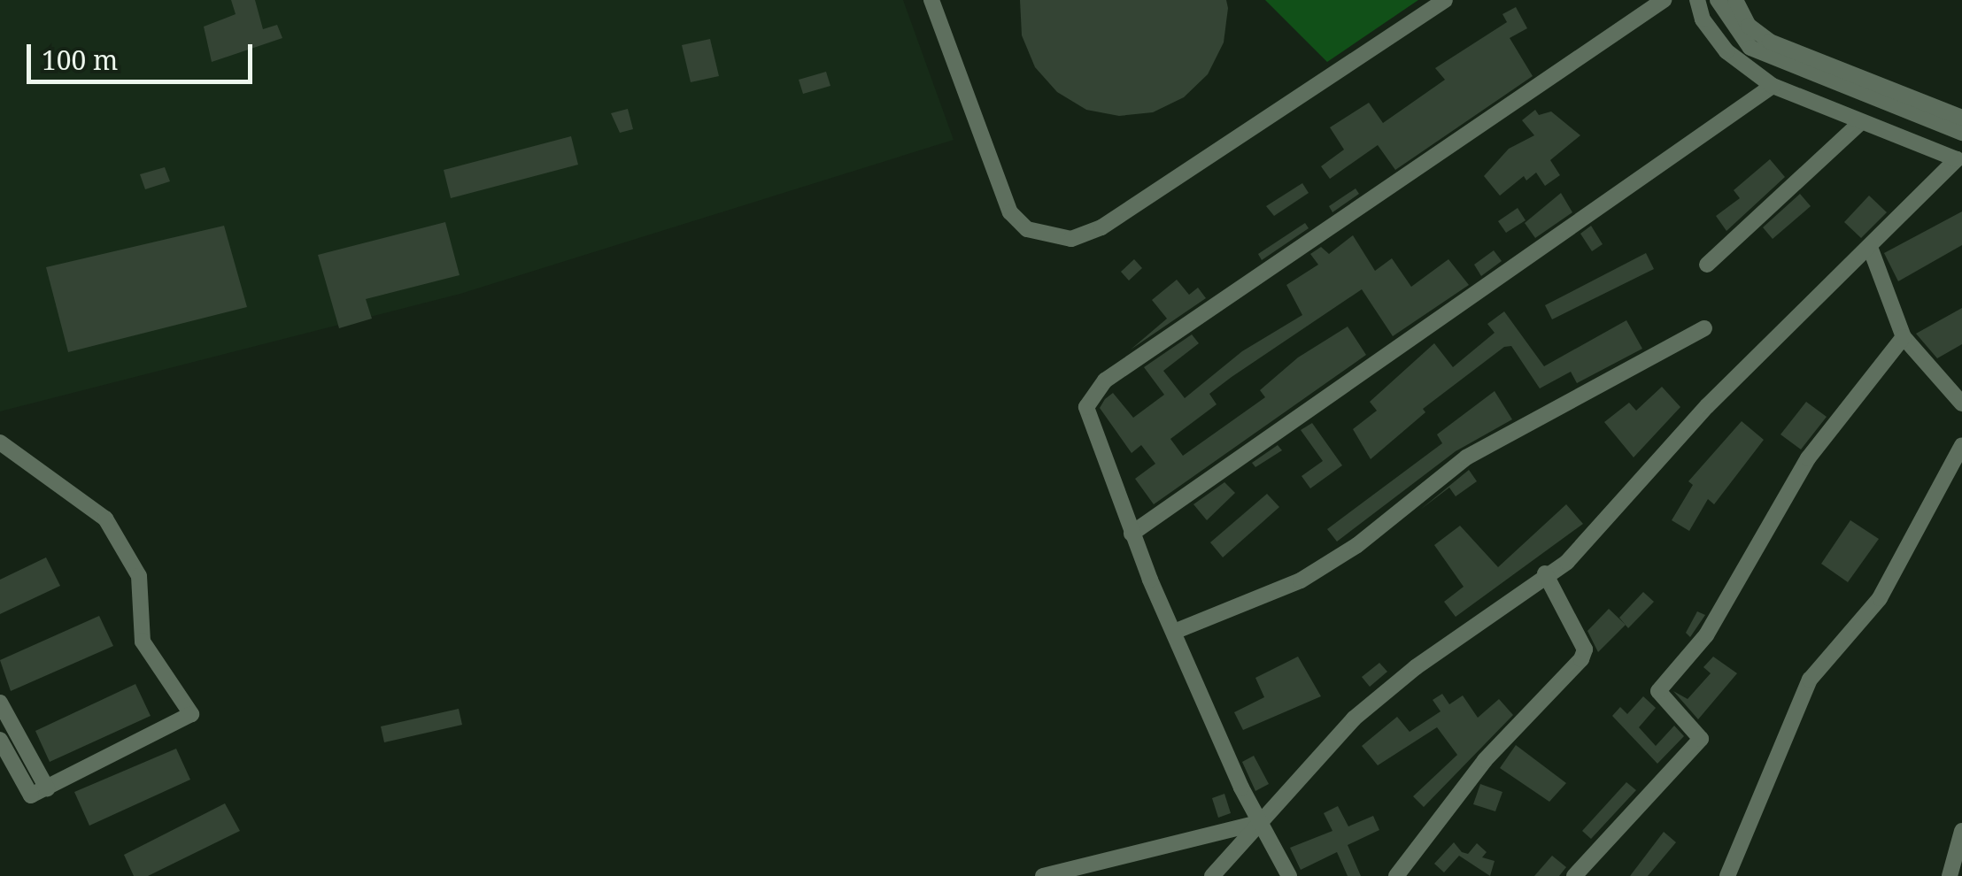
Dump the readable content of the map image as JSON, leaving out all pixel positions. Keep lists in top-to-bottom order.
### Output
{
  "scale_bar": "100 m"
}
